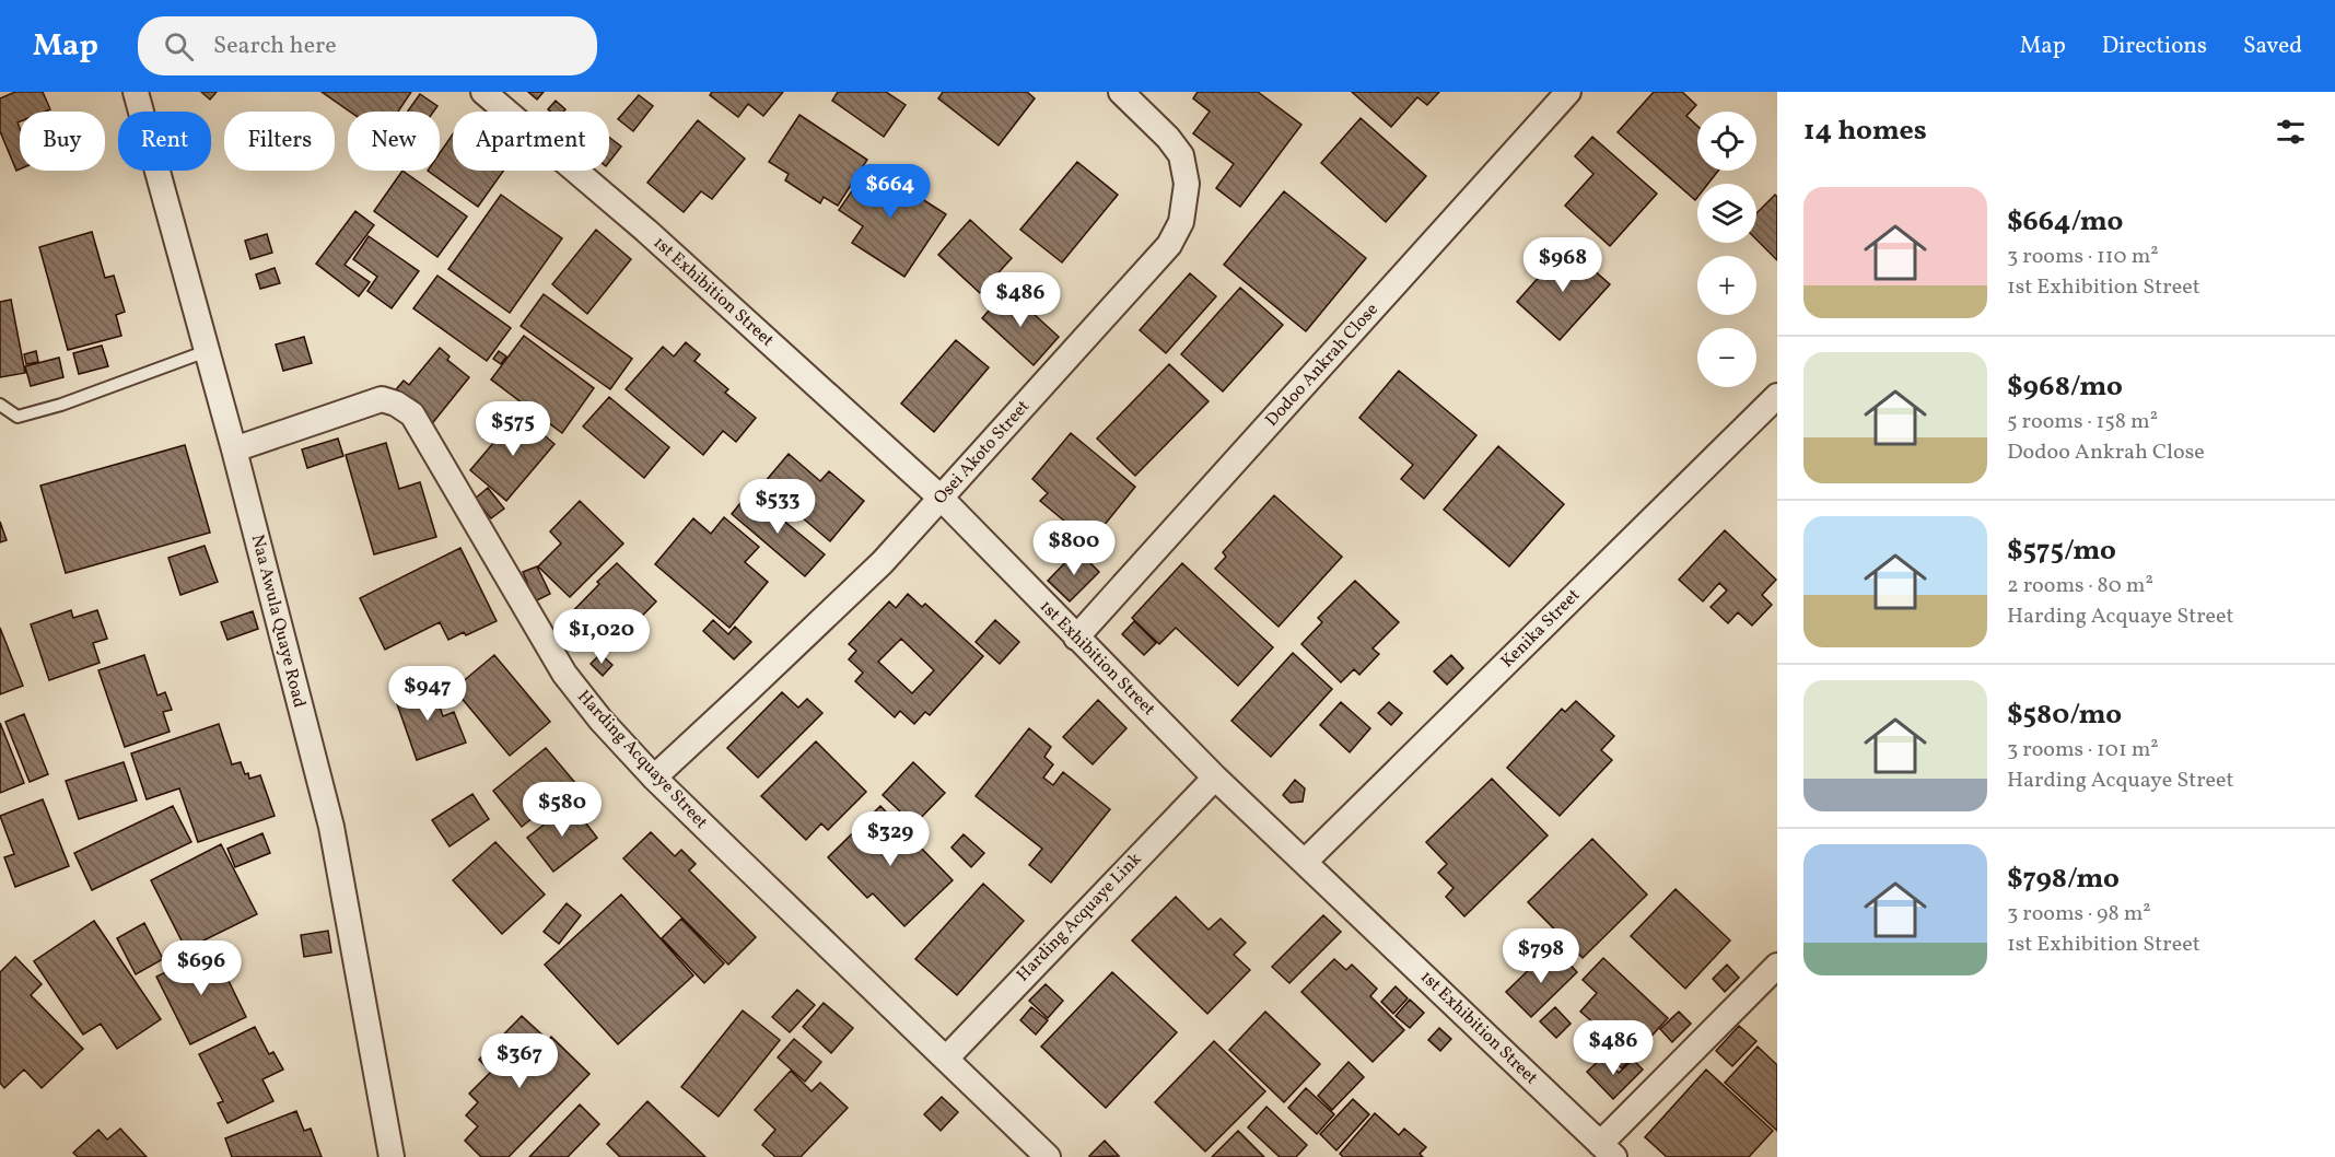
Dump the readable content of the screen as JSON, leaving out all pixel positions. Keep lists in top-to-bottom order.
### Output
{
  "streets": {
    "street": [
      "1st Exhibition Street",
      "Dodoo Ankrah Close",
      "Osei Akoto Street",
      "Naa Awula Quaye Road",
      "Kenika Street",
      "Harding Acquaye Street",
      "Harding Acquaye Link"
    ]
  },
  "crossings": [
    ["1st Exhibition Street", "Dodoo Ankrah Close"],
    ["1st Exhibition Street", "Osei Akoto Street"],
    ["1st Exhibition Street", "Kenika Street"],
    ["1st Exhibition Street", "Harding Acquaye Link"],
    ["Osei Akoto Street", "Harding Acquaye Street"],
    ["Naa Awula Quaye Road", "Harding Acquaye Street"],
    ["Harding Acquaye Street", "Harding Acquaye Link"]
  ],
  "page": {
    "header": "Map",
    "search": "Search here",
    "nav": ["Map", "Directions", "Saved"],
    "heading": "14 homes",
    "map_buttons": ["+", "−"],
    "chip": [
      "Buy",
      "Rent",
      "Filters",
      "New",
      "Apartment"
    ],
    "price": [
      "$664",
      "$968",
      "$486",
      "$575",
      "$533",
      "$800",
      "$1,020",
      "$947",
      "$580",
      "$329",
      "$798",
      "$696",
      "$486",
      "$367"
    ],
    "list": [
      {
        "name": "$664/mo",
        "note": "3 rooms · 110 m² · 1st Exhibition Street"
      },
      {
        "name": "$968/mo",
        "note": "5 rooms · 158 m² · Dodoo Ankrah Close"
      },
      {
        "name": "$575/mo",
        "note": "2 rooms · 80 m² · Harding Acquaye Street"
      },
      {
        "name": "$580/mo",
        "note": "3 rooms · 101 m² · Harding Acquaye Street"
      },
      {
        "name": "$798/mo",
        "note": "3 rooms · 98 m² · 1st Exhibition Street"
      }
    ]
  }
}
